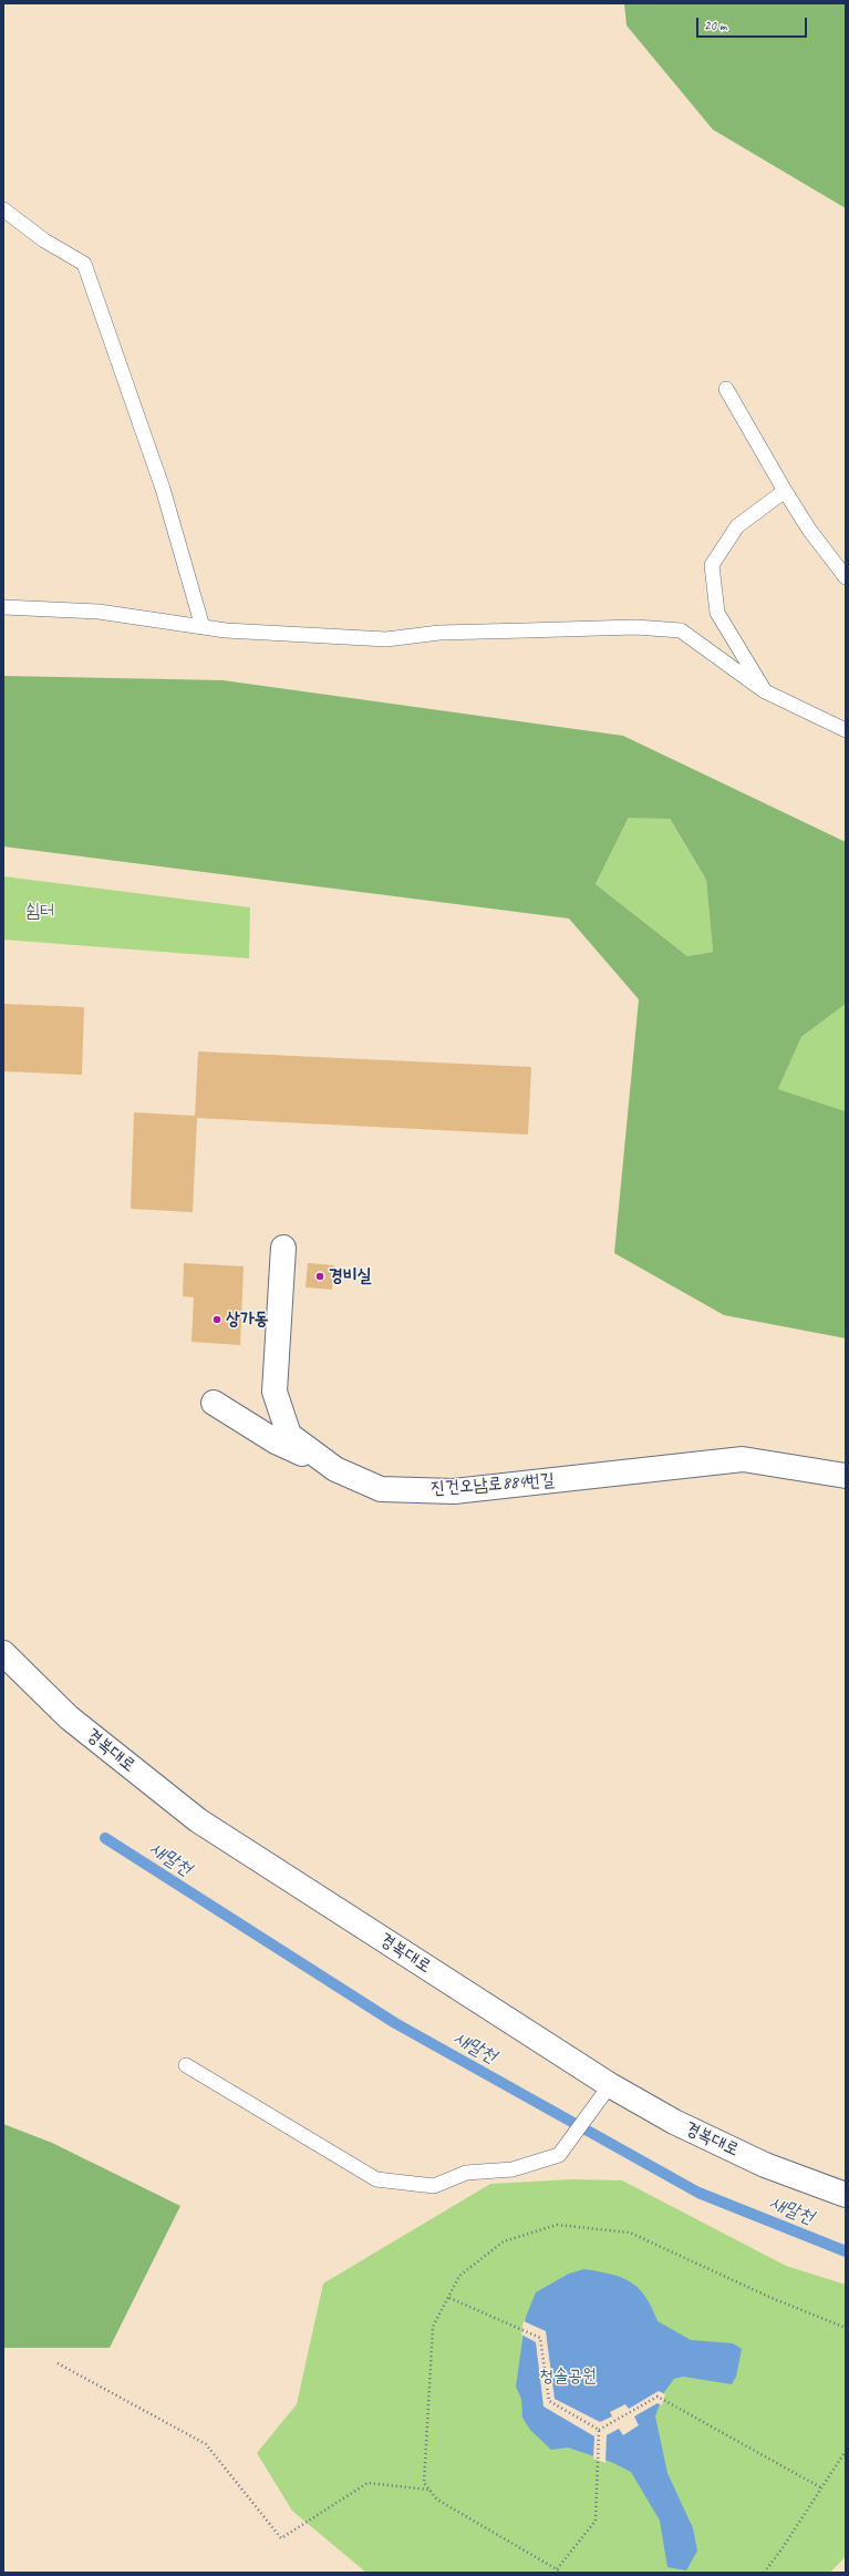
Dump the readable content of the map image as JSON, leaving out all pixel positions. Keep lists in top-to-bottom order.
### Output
{
  "streets": {
    "street": ["진건오남로884번길", "경복대로"]
  },
  "water": ["새말천"],
  "parks": ["쉼터", "청솔공원"],
  "places": ["경비실", "상가동"],
  "scale_bar": "20 m"
}
